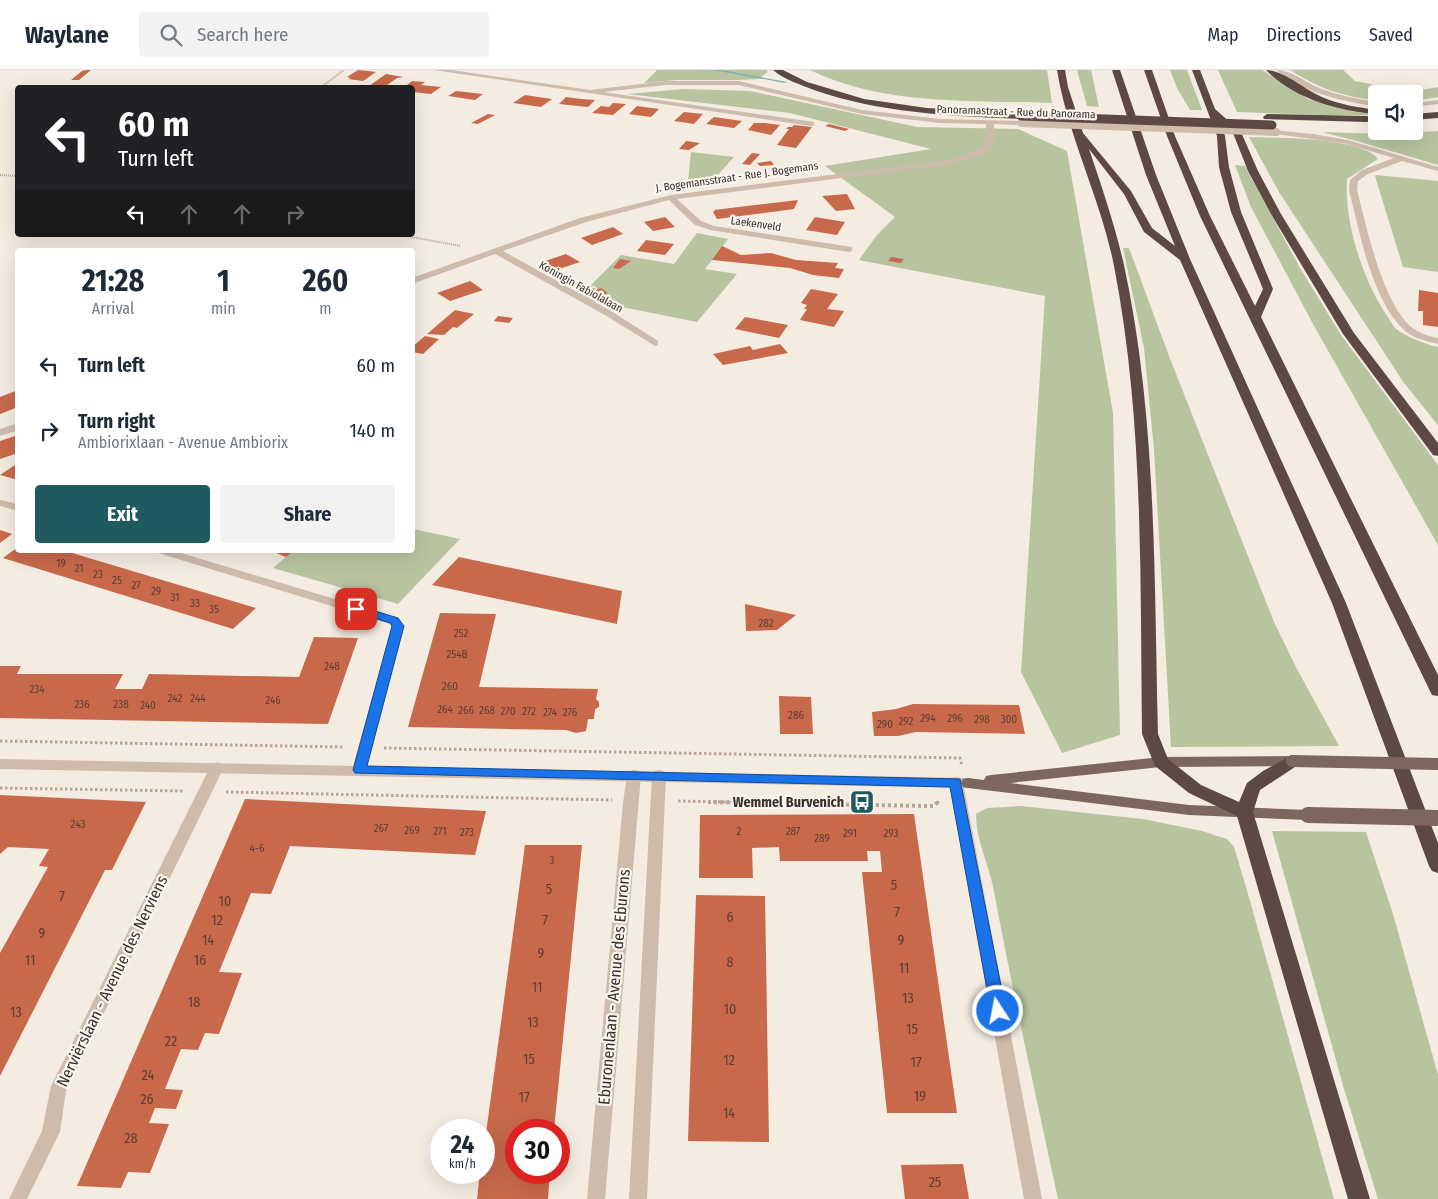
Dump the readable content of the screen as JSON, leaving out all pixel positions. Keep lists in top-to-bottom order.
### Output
{
  "streets": {
    "street": [
      "Panoramastraat - Rue du Panorama",
      "J. Bogemansstraat - Rue J. Bogemans",
      "Laekenveld",
      "Koningin Fabiolalaan",
      "Nerviërslaan - Avenue des Nerviens",
      "Eburonenlaan - Avenue des Eburons"
    ]
  },
  "crossings": [
    ["Panoramastraat - Rue du Panorama", "J. Bogemansstraat - Rue J. Bogemans"],
    ["J. Bogemansstraat - Rue J. Bogemans", "Laekenveld"],
    ["J. Bogemansstraat - Rue J. Bogemans", "Koningin Fabiolalaan"]
  ],
  "places": {
    "bus stop": ["Wemmel Burvenich"]
  },
  "house_numbers": [
    "19",
    "21",
    "23",
    "25",
    "27",
    "29",
    "31",
    "33",
    "35",
    "282",
    "252",
    "254B",
    "248",
    "260",
    "234",
    "242",
    "244",
    "246",
    "236",
    "238",
    "240",
    "264",
    "266",
    "268",
    "270",
    "272",
    "274",
    "276",
    "286",
    "294",
    "296",
    "298",
    "300",
    "292",
    "290",
    "243",
    "267",
    "269",
    "271",
    "2",
    "287",
    "273",
    "291",
    "293",
    "289",
    "4-6",
    "3",
    "5",
    "5",
    "7",
    "10",
    "7",
    "6",
    "12",
    "7",
    "9",
    "14",
    "9",
    "9",
    "11",
    "16",
    "8",
    "11",
    "11",
    "13",
    "18",
    "10",
    "13",
    "13",
    "15",
    "22",
    "15",
    "12",
    "17",
    "24",
    "19",
    "17",
    "26",
    "14",
    "28",
    "25"
  ],
  "page": {
    "header": "Waylane",
    "search": "Search here",
    "nav": ["Map", "Directions", "Saved"],
    "turn": ["60 m", "Turn left"],
    "eta": [
      "21:28",
      "Arrival",
      "1",
      "min",
      "260",
      "m"
    ],
    "list": [
      {
        "name": "Turn left",
        "value": "60 m"
      },
      {
        "name": "Turn right",
        "note": "Ambiorixlaan - Avenue Ambiorix",
        "value": "140 m"
      }
    ],
    "buttons": ["Exit", "Share"],
    "speed": "24 km/h",
    "limit": "30"
  }
}
